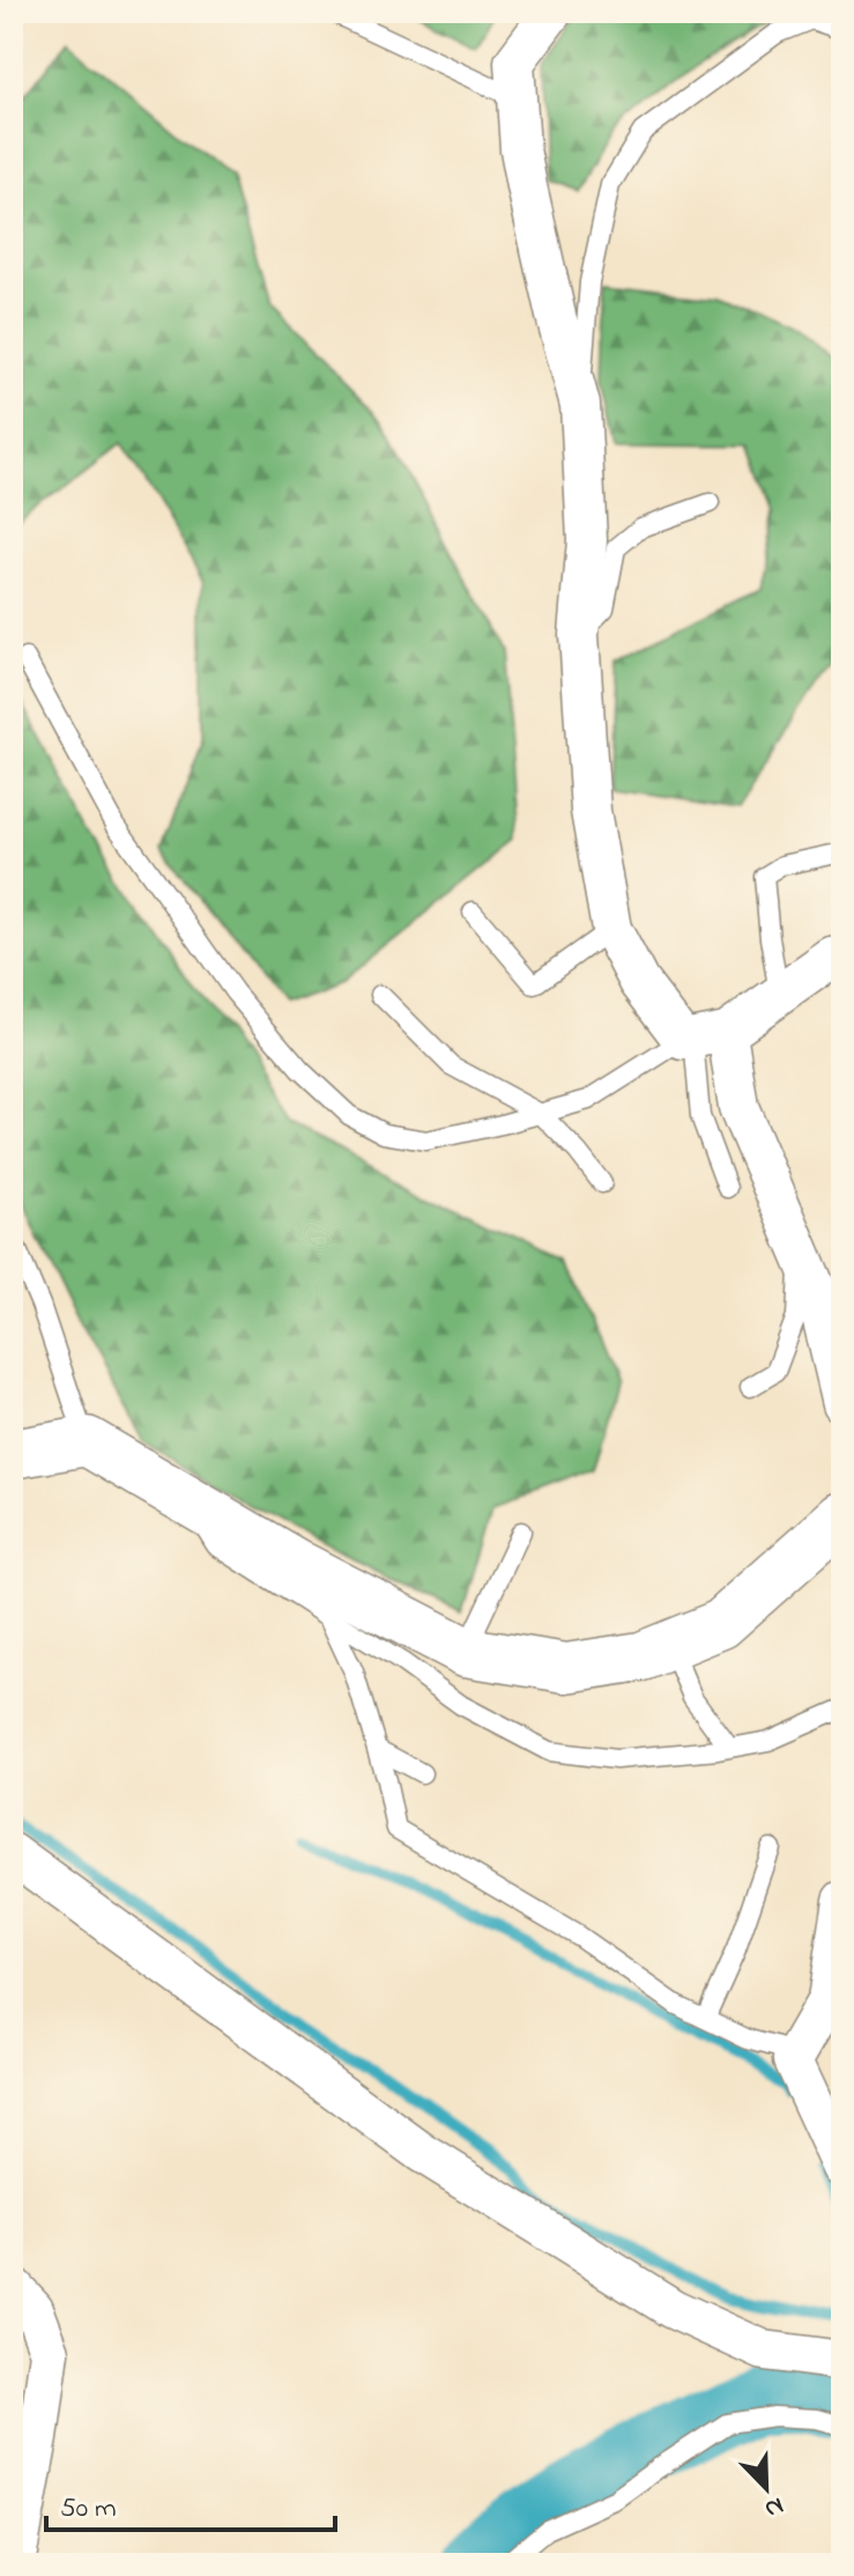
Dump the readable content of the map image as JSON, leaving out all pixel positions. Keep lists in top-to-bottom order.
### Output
{
  "scale_bar": "50 m",
  "north": "bottom right"
}
